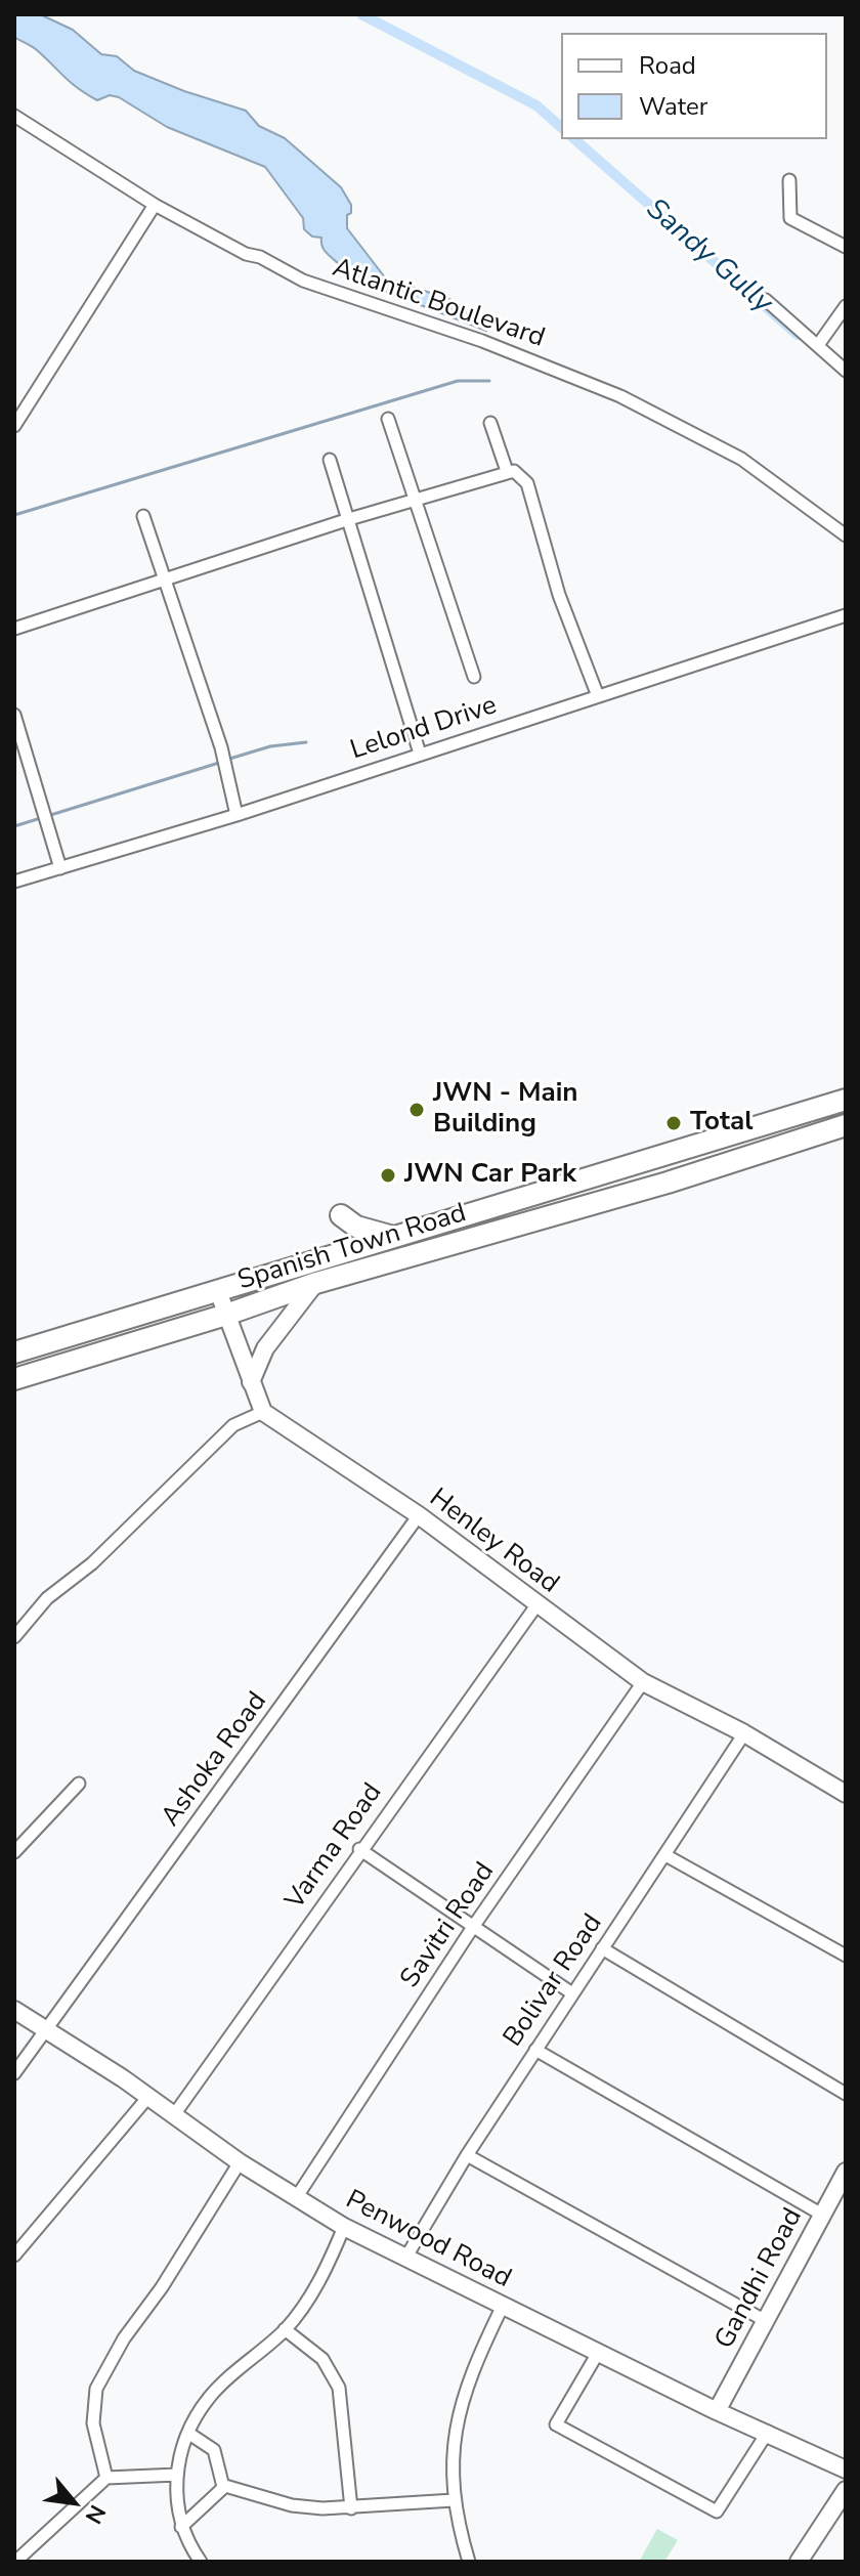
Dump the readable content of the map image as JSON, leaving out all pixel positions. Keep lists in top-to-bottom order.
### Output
{
  "streets": {
    "highway": ["Spanish Town Road"],
    "street": [
      "Atlantic Boulevard",
      "Lelond Drive",
      "Henley Road",
      "Ashoka Road",
      "Varma Road",
      "Savitri Road",
      "Bolivar Road",
      "Penwood Road",
      "Gandhi Road"
    ]
  },
  "crossings": [
    ["Henley Road", "Ashoka Road"],
    ["Henley Road", "Varma Road"],
    ["Henley Road", "Savitri Road"],
    ["Henley Road", "Bolivar Road"],
    ["Ashoka Road", "Penwood Road"],
    ["Varma Road", "Penwood Road"],
    ["Savitri Road", "Penwood Road"],
    ["Bolivar Road", "Penwood Road"],
    ["Penwood Road", "Gandhi Road"]
  ],
  "water": ["Sandy Gully"],
  "places": ["JWN - Main Building", "Total", "JWN Car Park"],
  "legend": ["Road", "Water"],
  "north": "bottom right"
}
